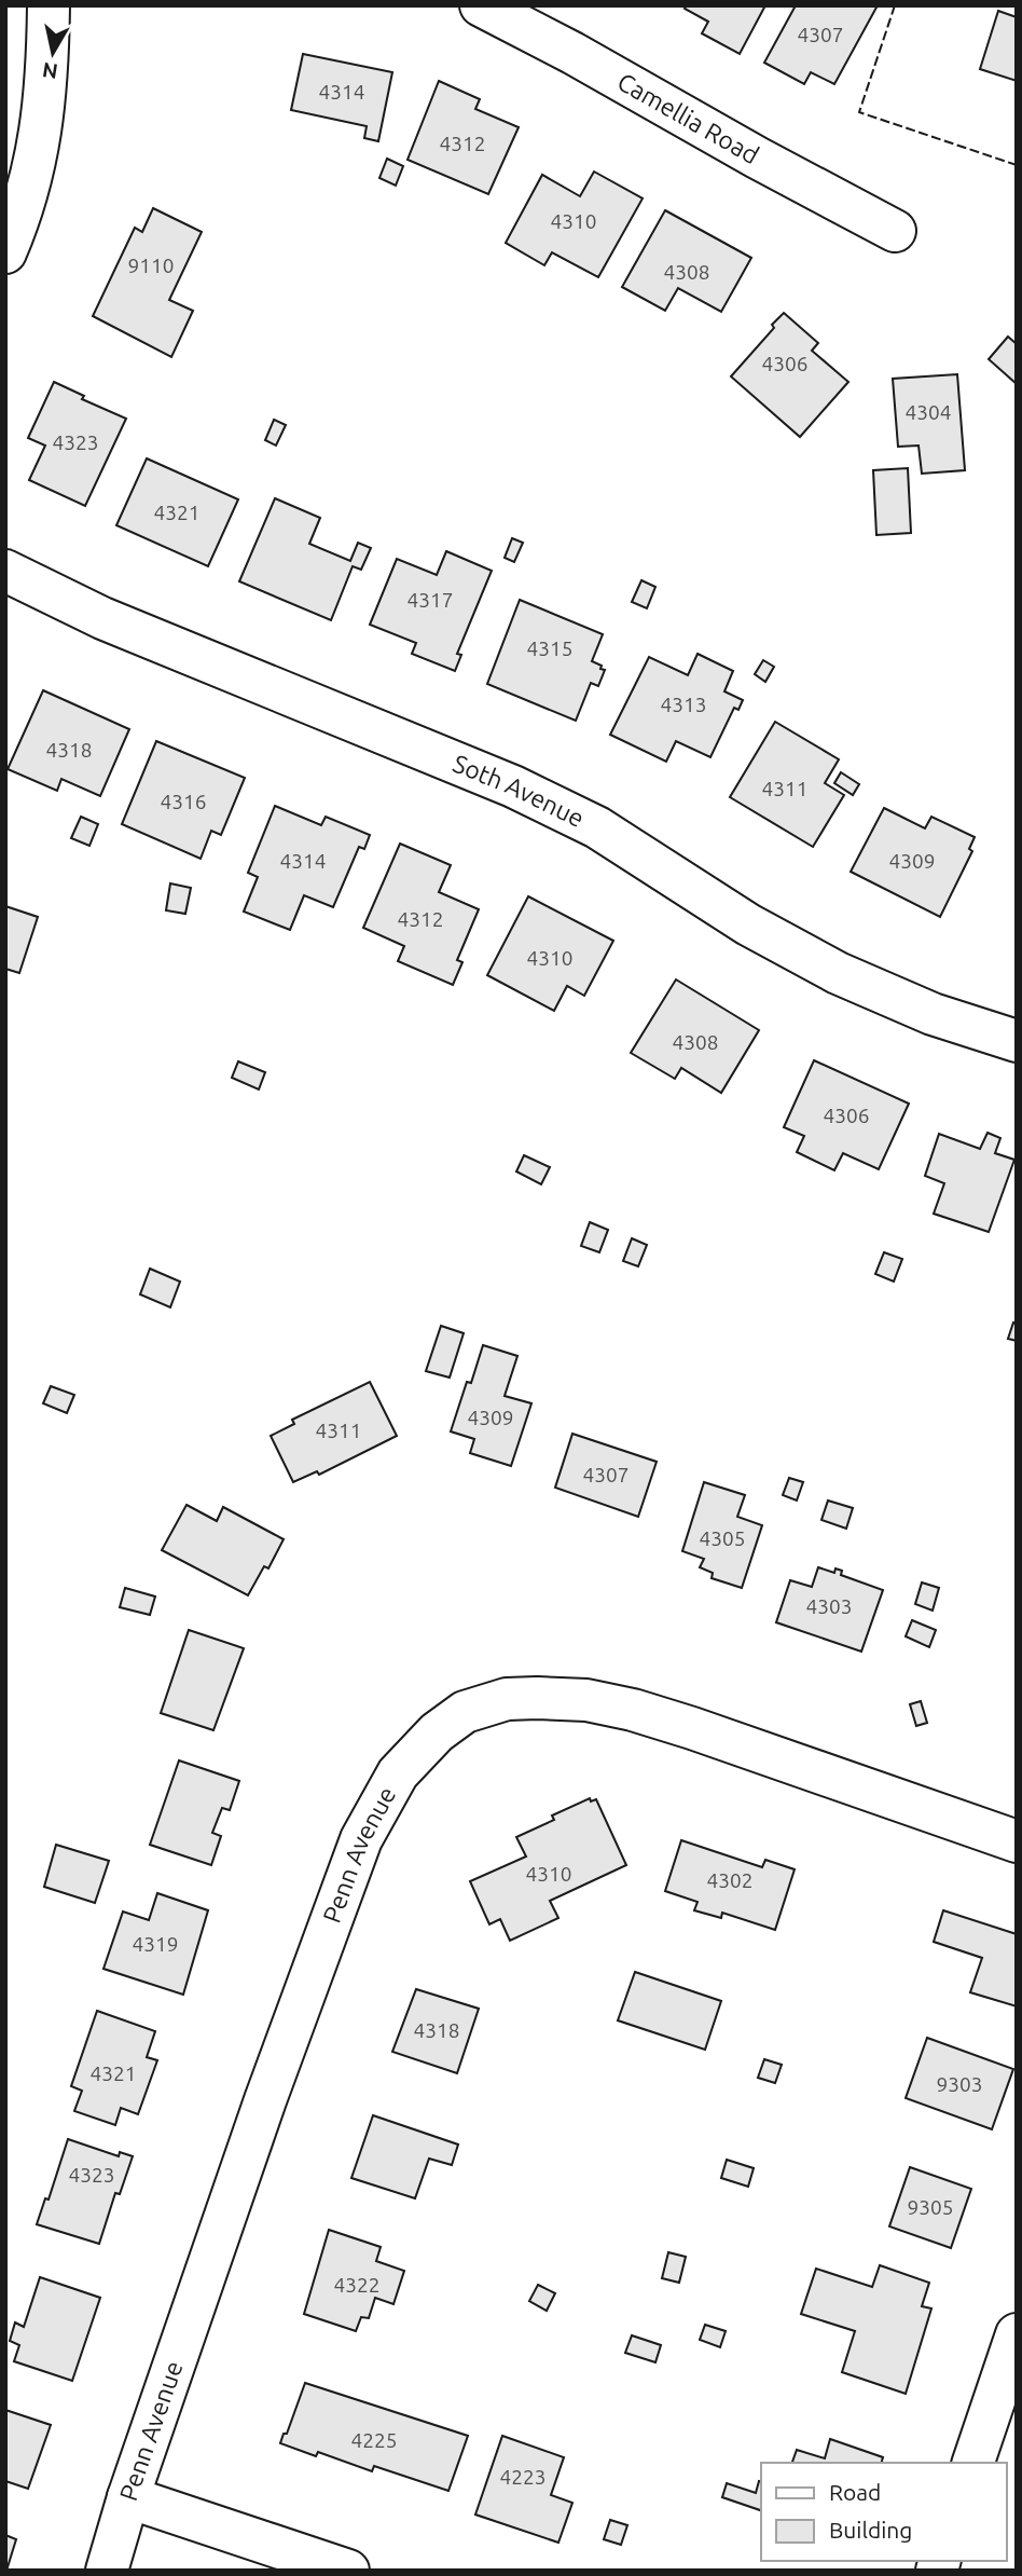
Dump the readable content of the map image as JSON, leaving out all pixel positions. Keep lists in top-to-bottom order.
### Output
{
  "streets": {
    "street": ["Camellia Road", "Soth Avenue", "Penn Avenue"]
  },
  "house_numbers": [
    "4307",
    "4314",
    "4312",
    "4310",
    "9110",
    "4308",
    "4306",
    "4304",
    "4323",
    "4321",
    "4317",
    "4315",
    "4313",
    "4318",
    "4311",
    "4316",
    "4314",
    "4309",
    "4312",
    "4310",
    "4308",
    "4306",
    "4309",
    "4311",
    "4307",
    "4305",
    "4303",
    "4310",
    "4302",
    "4319",
    "4318",
    "4321",
    "9303",
    "4323",
    "9305",
    "4322",
    "4225",
    "4223"
  ],
  "legend": ["Road", "Building"],
  "north": "bottom"
}
